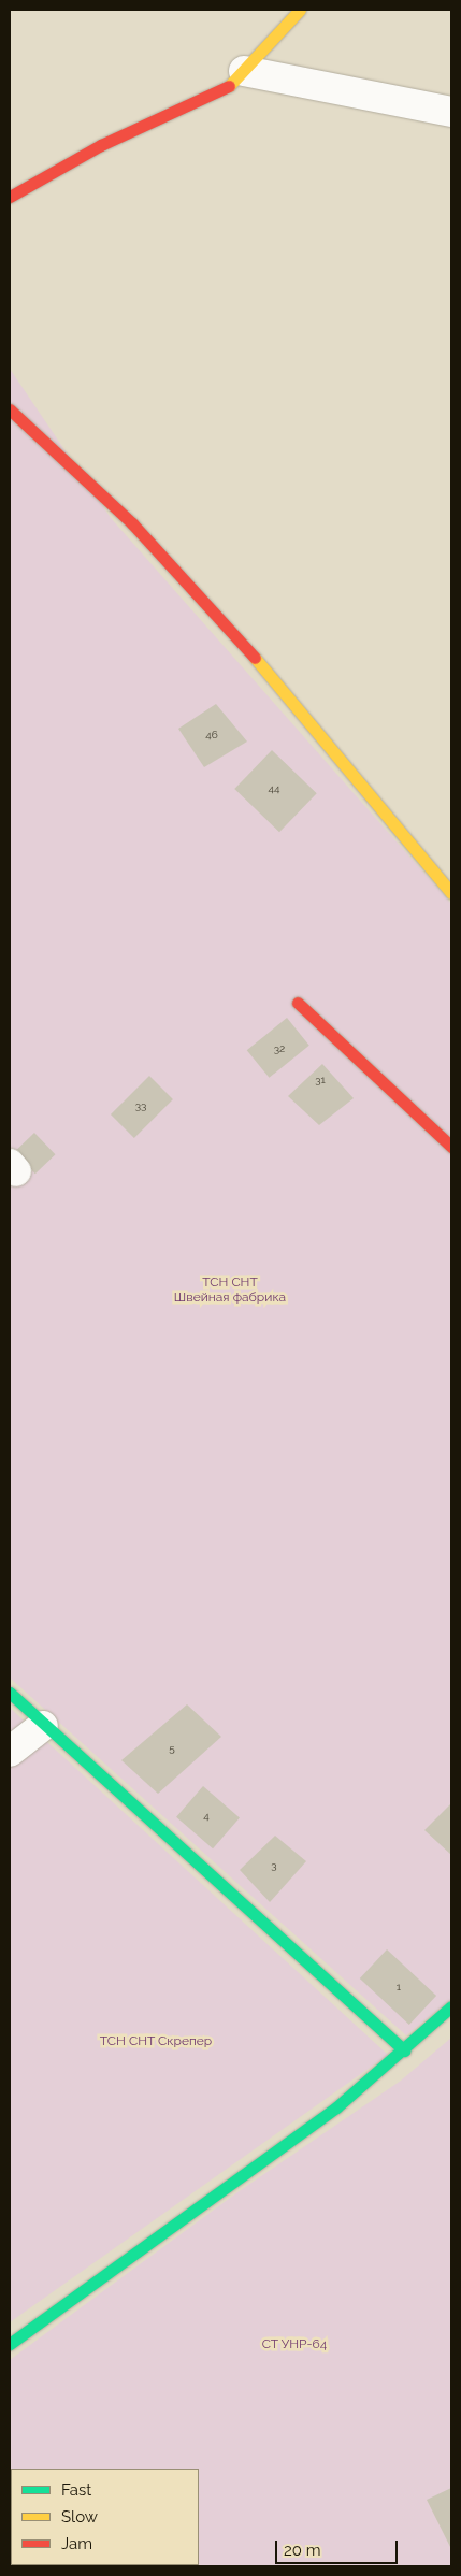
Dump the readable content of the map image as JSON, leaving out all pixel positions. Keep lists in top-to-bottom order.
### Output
{
  "parks": ["ТСН СНТ Швейная фабрика", "ТСН СНТ Скрепер", "СТ УНР-64"],
  "house_numbers": [
    "46",
    "44",
    "32",
    "31",
    "33",
    "5",
    "4",
    "3",
    "1"
  ],
  "legend": ["Fast", "Slow", "Jam"],
  "scale_bar": "20 m"
}
